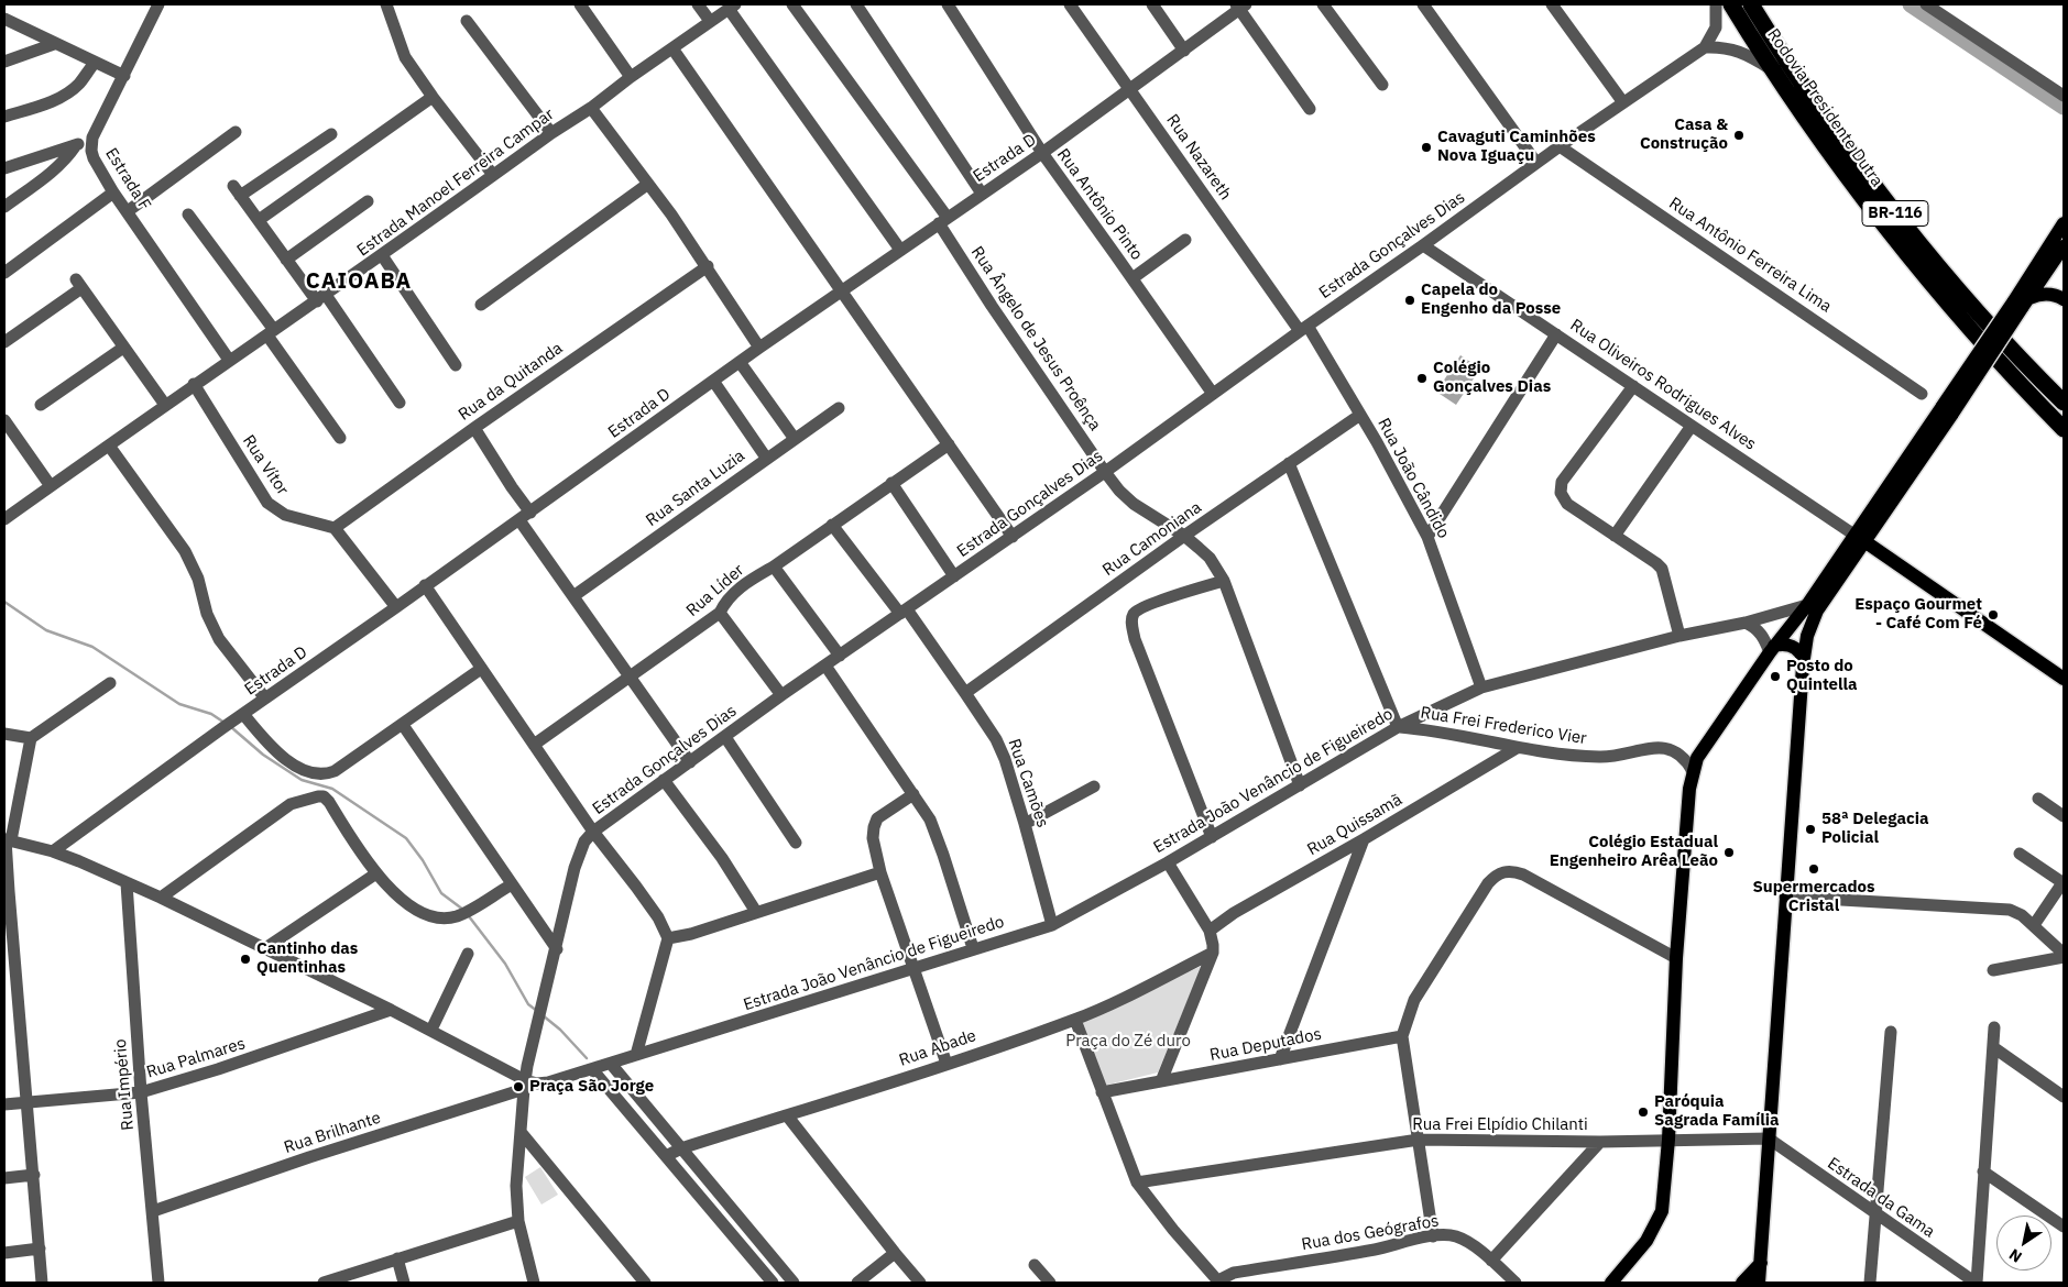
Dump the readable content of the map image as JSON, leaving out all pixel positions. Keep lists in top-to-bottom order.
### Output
{
  "streets": {
    "highway": ["Rodovia Presidente Dutra", "BR-116"],
    "main road": ["Rua Oliveiros Rodrigues Alves"],
    "street": [
      "Rua Nazareth",
      "Estrada D",
      "Estrada F",
      "Estrada Manoel Ferreira Campar",
      "Rua Antônio Pinto",
      "Estrada Gonçalves Dias",
      "Rua Antônio Ferreira Lima",
      "Rua Ângelo de Jesus Proênça",
      "Rua da Quitanda",
      "Rua Vítor",
      "Rua João Cândido",
      "Rua Santa Luzia",
      "Rua Camoniana",
      "Rua Líder",
      "Rua Frei Frederico Vier",
      "Estrada João Venâncio de Figueiredo",
      "Rua Camões",
      "Rua Quissamã",
      "Rua Deputados",
      "Rua Abade",
      "Rua Palmares",
      "Rua Império",
      "Rua Frei Elpídio Chilanti",
      "Rua Brilhante",
      "Estrada da Gama",
      "Rua dos Geógrafos"
    ]
  },
  "crossings": [
    ["Rua Nazareth", "Estrada D"],
    ["Rua Nazareth", "Estrada Gonçalves Dias"],
    ["Rua Nazareth", "Rua João Cândido"],
    ["Estrada D", "Rua Antônio Pinto"],
    ["Estrada D", "Rua Ângelo de Jesus Proênça"],
    ["Estrada D", "Estrada João Venâncio de Figueiredo"],
    ["Estrada F", "Estrada Manoel Ferreira Campar"],
    ["Estrada Manoel Ferreira Campar", "Rua Vítor"],
    ["Rua Antônio Pinto", "Estrada Gonçalves Dias"],
    ["Estrada Gonçalves Dias", "Rua Antônio Ferreira Lima"],
    ["Estrada Gonçalves Dias", "Rua Ângelo de Jesus Proênça"],
    ["Estrada Gonçalves Dias", "Rua Oliveiros Rodrigues Alves"],
    ["Estrada Gonçalves Dias", "Rua João Cândido"],
    ["Estrada Gonçalves Dias", "Estrada João Venâncio de Figueiredo"],
    ["Estrada Gonçalves Dias", "Rua Camões"],
    ["Estrada Gonçalves Dias", "Rua Brilhante"],
    ["Rua Ângelo de Jesus Proênça", "Rua Camoniana"],
    ["Rua Ângelo de Jesus Proênça", "Estrada João Venâncio de Figueiredo"],
    ["Rua da Quitanda", "Rua Vítor"],
    ["Rua João Cândido", "Rua Camoniana"],
    ["Rua João Cândido", "Estrada João Venâncio de Figueiredo"],
    ["Rua Camoniana", "Rua Camões"],
    ["Rua Líder", "Rua Camões"],
    ["Rua Frei Frederico Vier", "Estrada João Venâncio de Figueiredo"],
    ["Rua Frei Frederico Vier", "Rua Quissamã"],
    ["Estrada João Venâncio de Figueiredo", "Rua Camões"],
    ["Estrada João Venâncio de Figueiredo", "Rua Palmares"],
    ["Estrada João Venâncio de Figueiredo", "Rua Império"],
    ["Estrada João Venâncio de Figueiredo", "Rua Brilhante"],
    ["Rua Palmares", "Rua Império"],
    ["Rua Império", "Rua Brilhante"],
    ["Rua Frei Elpídio Chilanti", "Estrada da Gama"]
  ],
  "districts": ["CAIOABA"],
  "parks": ["Praça do Zé duro"],
  "places": [
    "Casa & Construção",
    "Cavaguti Caminhões Nova Iguaçu",
    "Capela do Engenho da Posse",
    "Colégio Gonçalves Dias",
    "Espaço Gourmet - Café Com Fé",
    "Posto do Quintella",
    "58ª Delegacia Policial",
    "Colégio Estadual Engenheiro Arêa Leão",
    "Supermercados Cristal",
    "Cantinho das Quentinhas",
    "Praça São Jorge",
    "Paróquia Sagrada Família"
  ],
  "north": "bottom left"
}
